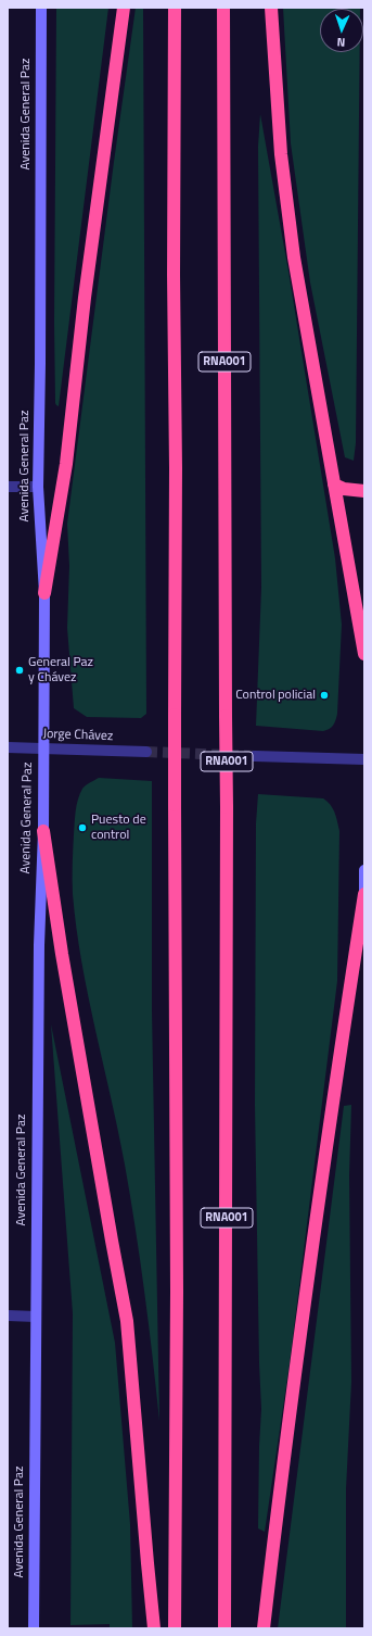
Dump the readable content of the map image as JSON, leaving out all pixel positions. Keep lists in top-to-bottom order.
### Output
{
  "streets": {
    "highway": ["RNA001"],
    "street": ["Avenida General Paz", "Jorge Chávez"]
  },
  "crossings": [
    ["Avenida General Paz", "Jorge Chávez"]
  ],
  "places": ["General Paz y Chávez", "Control policial", "Puesto de control"],
  "north": "bottom"
}
